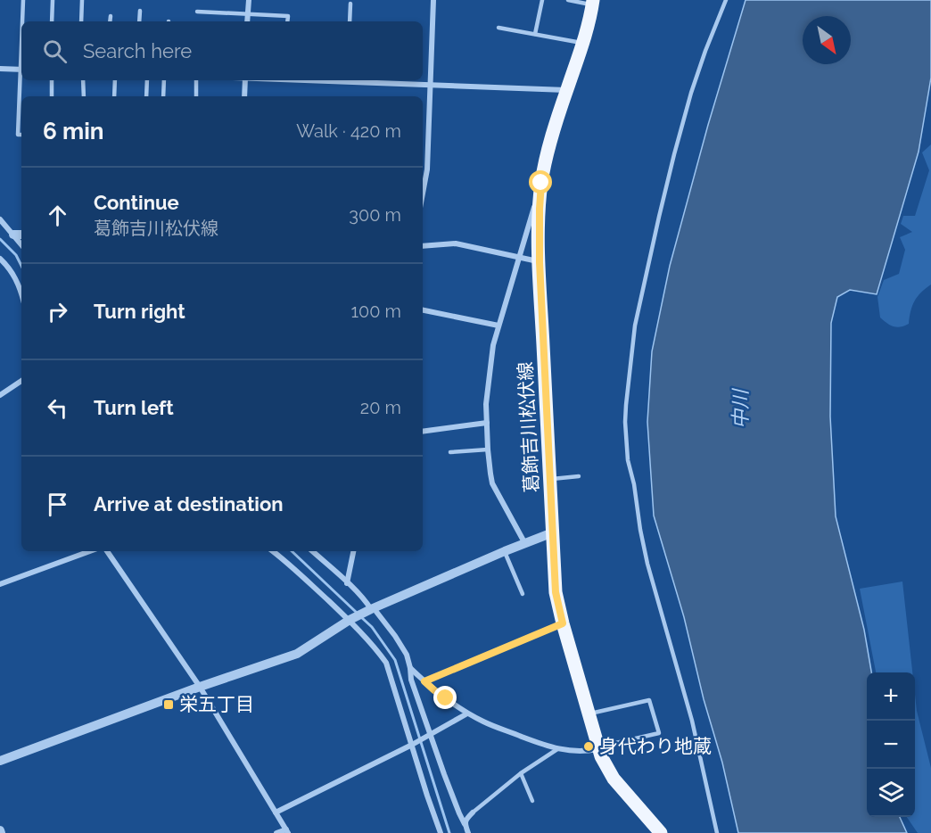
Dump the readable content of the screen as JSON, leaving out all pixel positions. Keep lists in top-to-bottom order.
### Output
{
  "streets": {
    "main road": ["葛飾吉川松伏線"]
  },
  "water": ["中川"],
  "places": {
    "transit": ["栄五丁目"],
    "other": ["身代わり地蔵"]
  },
  "north": "bottom right",
  "page": {
    "search": "Search here",
    "heading": ["6 min", "Walk · 420 m"],
    "list": [
      ["Continue", "葛飾吉川松伏線", "300 m"],
      ["Turn right", "100 m"],
      ["Turn left", "20 m"],
      "Arrive at destination"
    ],
    "map_buttons": ["+", "−"]
  }
}
